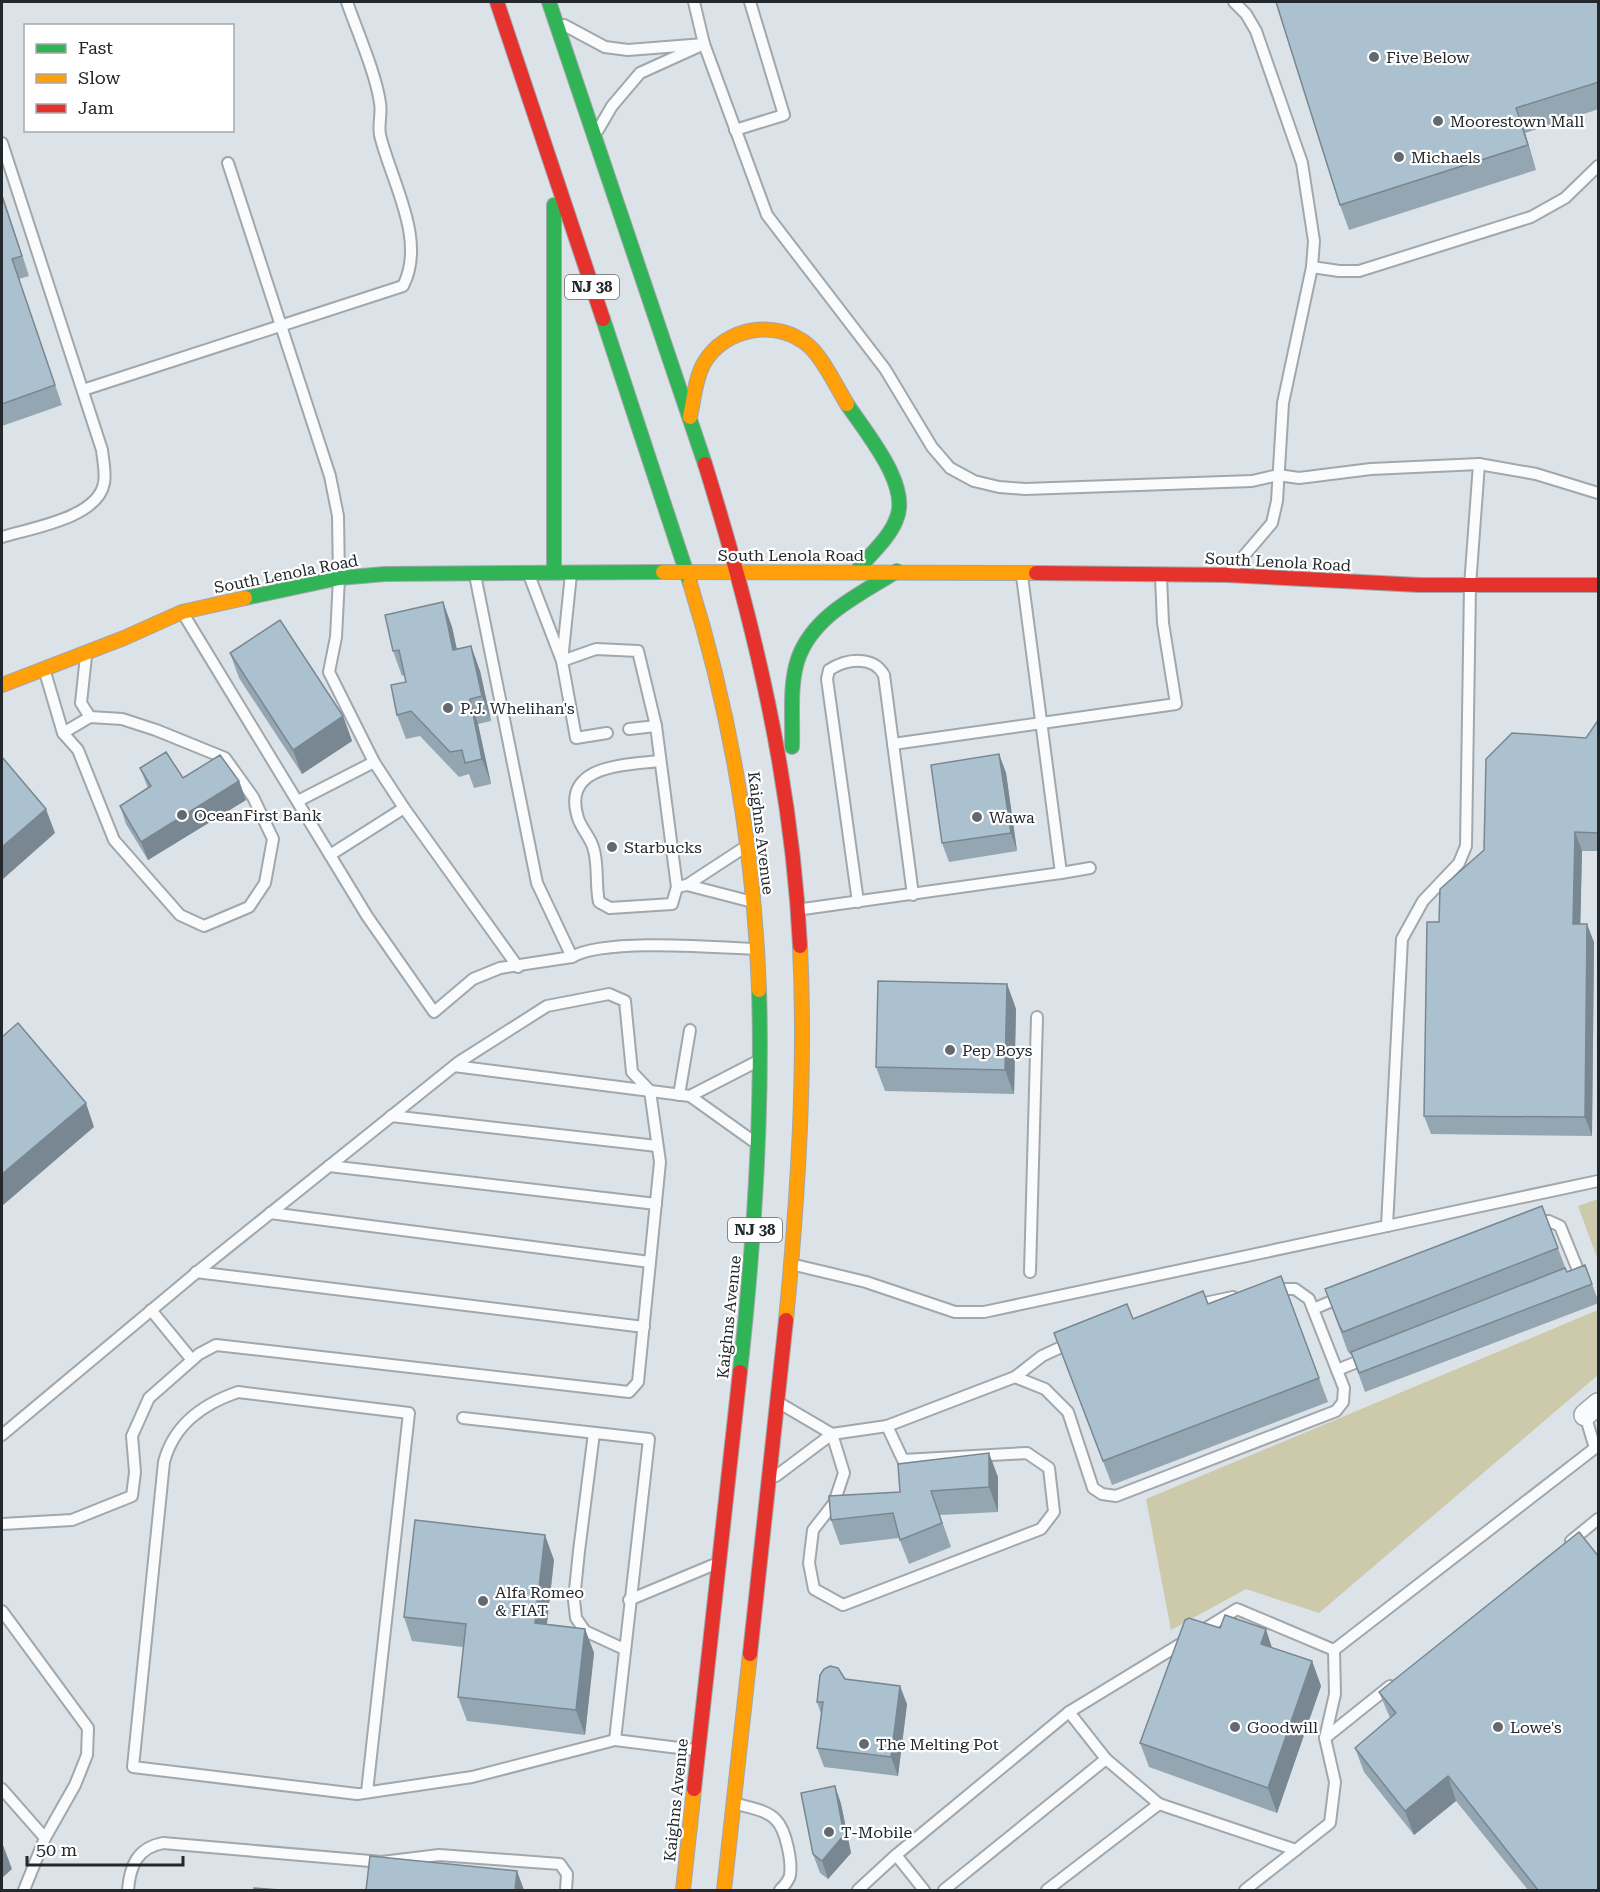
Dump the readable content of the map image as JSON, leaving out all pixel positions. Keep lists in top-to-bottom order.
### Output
{
  "streets": {
    "main road": ["NJ 38", "South Lenola Road", "Kaighns Avenue"]
  },
  "crossings": [
    ["NJ 38", "South Lenola Road"],
    ["NJ 38", "Kaighns Avenue"],
    ["South Lenola Road", "Kaighns Avenue"]
  ],
  "places": [
    "Five Below",
    "Moorestown Mall",
    "Michaels",
    "P.J. Whelihan's",
    "OceanFirst Bank",
    "Wawa",
    "Starbucks",
    "Pep Boys",
    "Alfa Romeo & FIAT",
    "Goodwill",
    "Lowe's",
    "The Melting Pot",
    "T-Mobile"
  ],
  "legend": ["Fast", "Slow", "Jam"],
  "scale_bar": "50 m"
}
